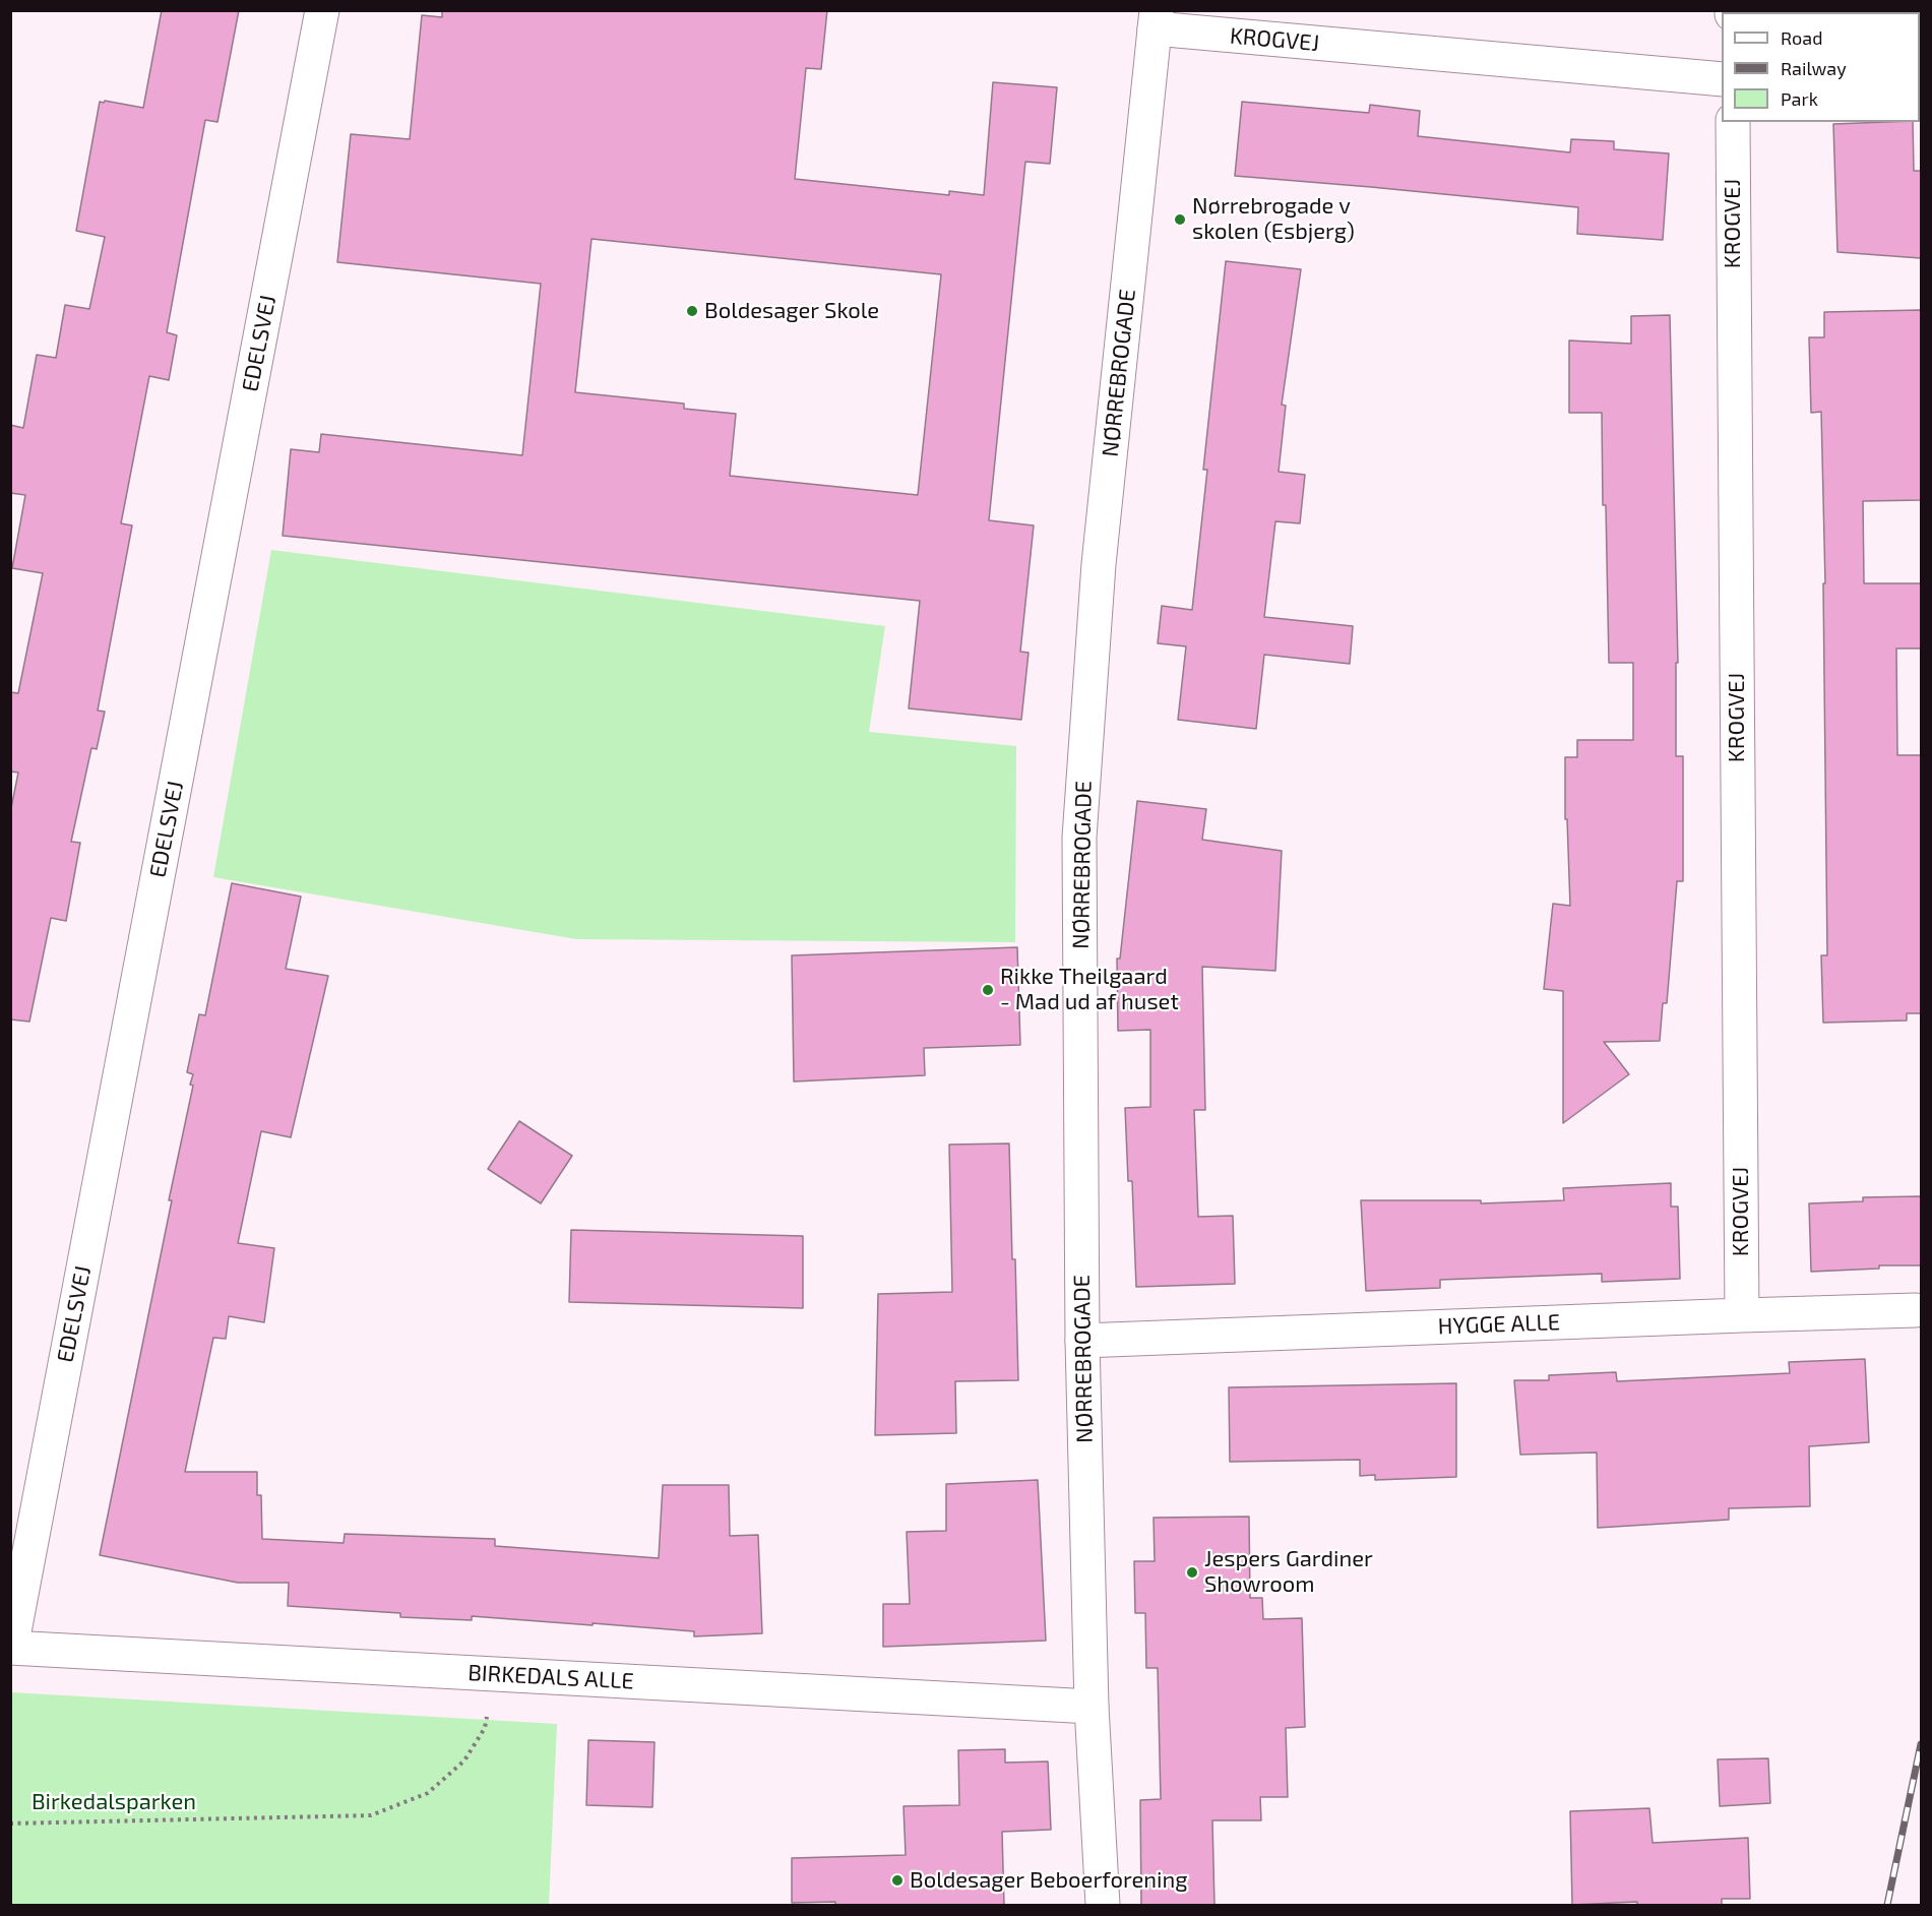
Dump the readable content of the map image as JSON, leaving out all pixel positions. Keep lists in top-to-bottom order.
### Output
{
  "streets": {
    "street": [
      "KROGVEJ",
      "EDELSVEJ",
      "NØRREBROGADE",
      "HYGGE ALLE",
      "BIRKEDALS ALLE"
    ]
  },
  "crossings": [
    ["KROGVEJ", "NØRREBROGADE"],
    ["KROGVEJ", "HYGGE ALLE"],
    ["EDELSVEJ", "BIRKEDALS ALLE"],
    ["NØRREBROGADE", "HYGGE ALLE"],
    ["NØRREBROGADE", "BIRKEDALS ALLE"]
  ],
  "parks": ["Birkedalsparken"],
  "places": [
    "Nørrebrogade v skolen (Esbjerg)",
    "Boldesager Skole",
    "Rikke Theilgaard - Mad ud af huset",
    "Jespers Gardiner Showroom",
    "Boldesager Beboerforening"
  ],
  "legend": ["Road", "Railway", "Park"]
}
